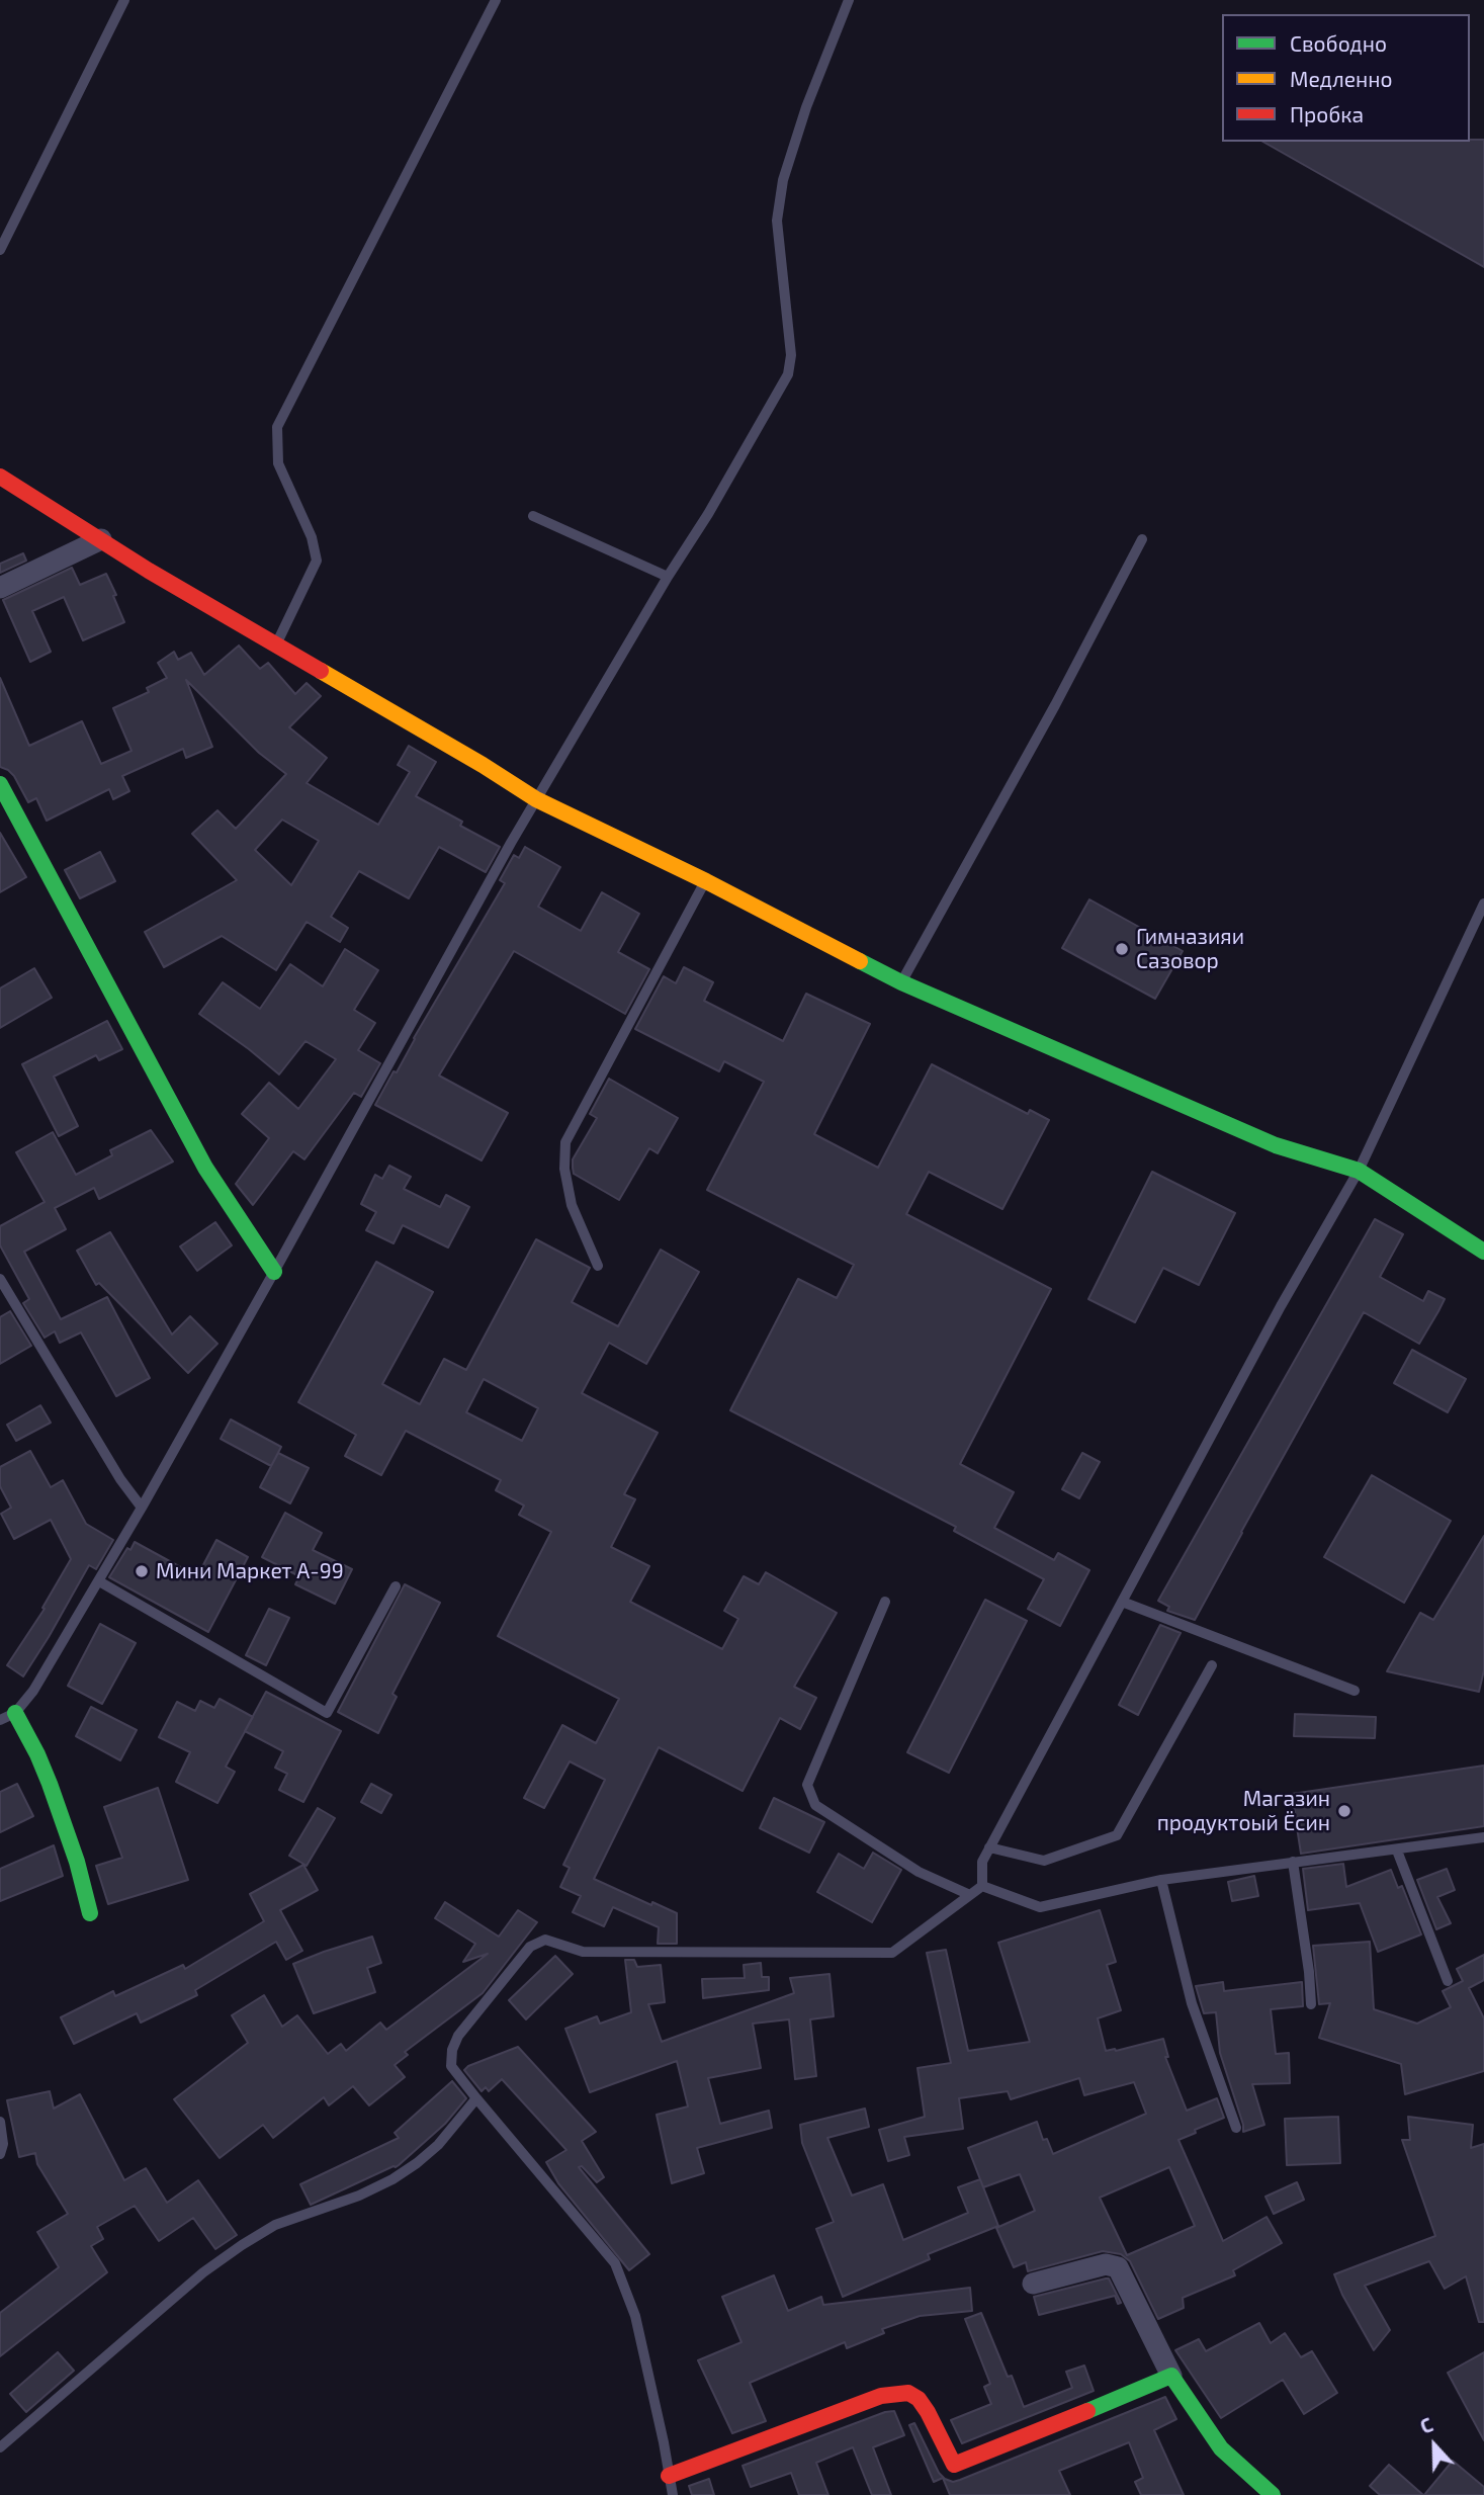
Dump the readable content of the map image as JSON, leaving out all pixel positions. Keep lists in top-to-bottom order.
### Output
{
  "places": ["Гимназияи Сазовор", "Мини Маркет А-99", "Магазин продуктоый Ёсин"],
  "legend": ["Свободно", "Медленно", "Пробка"],
  "north": "top"
}
